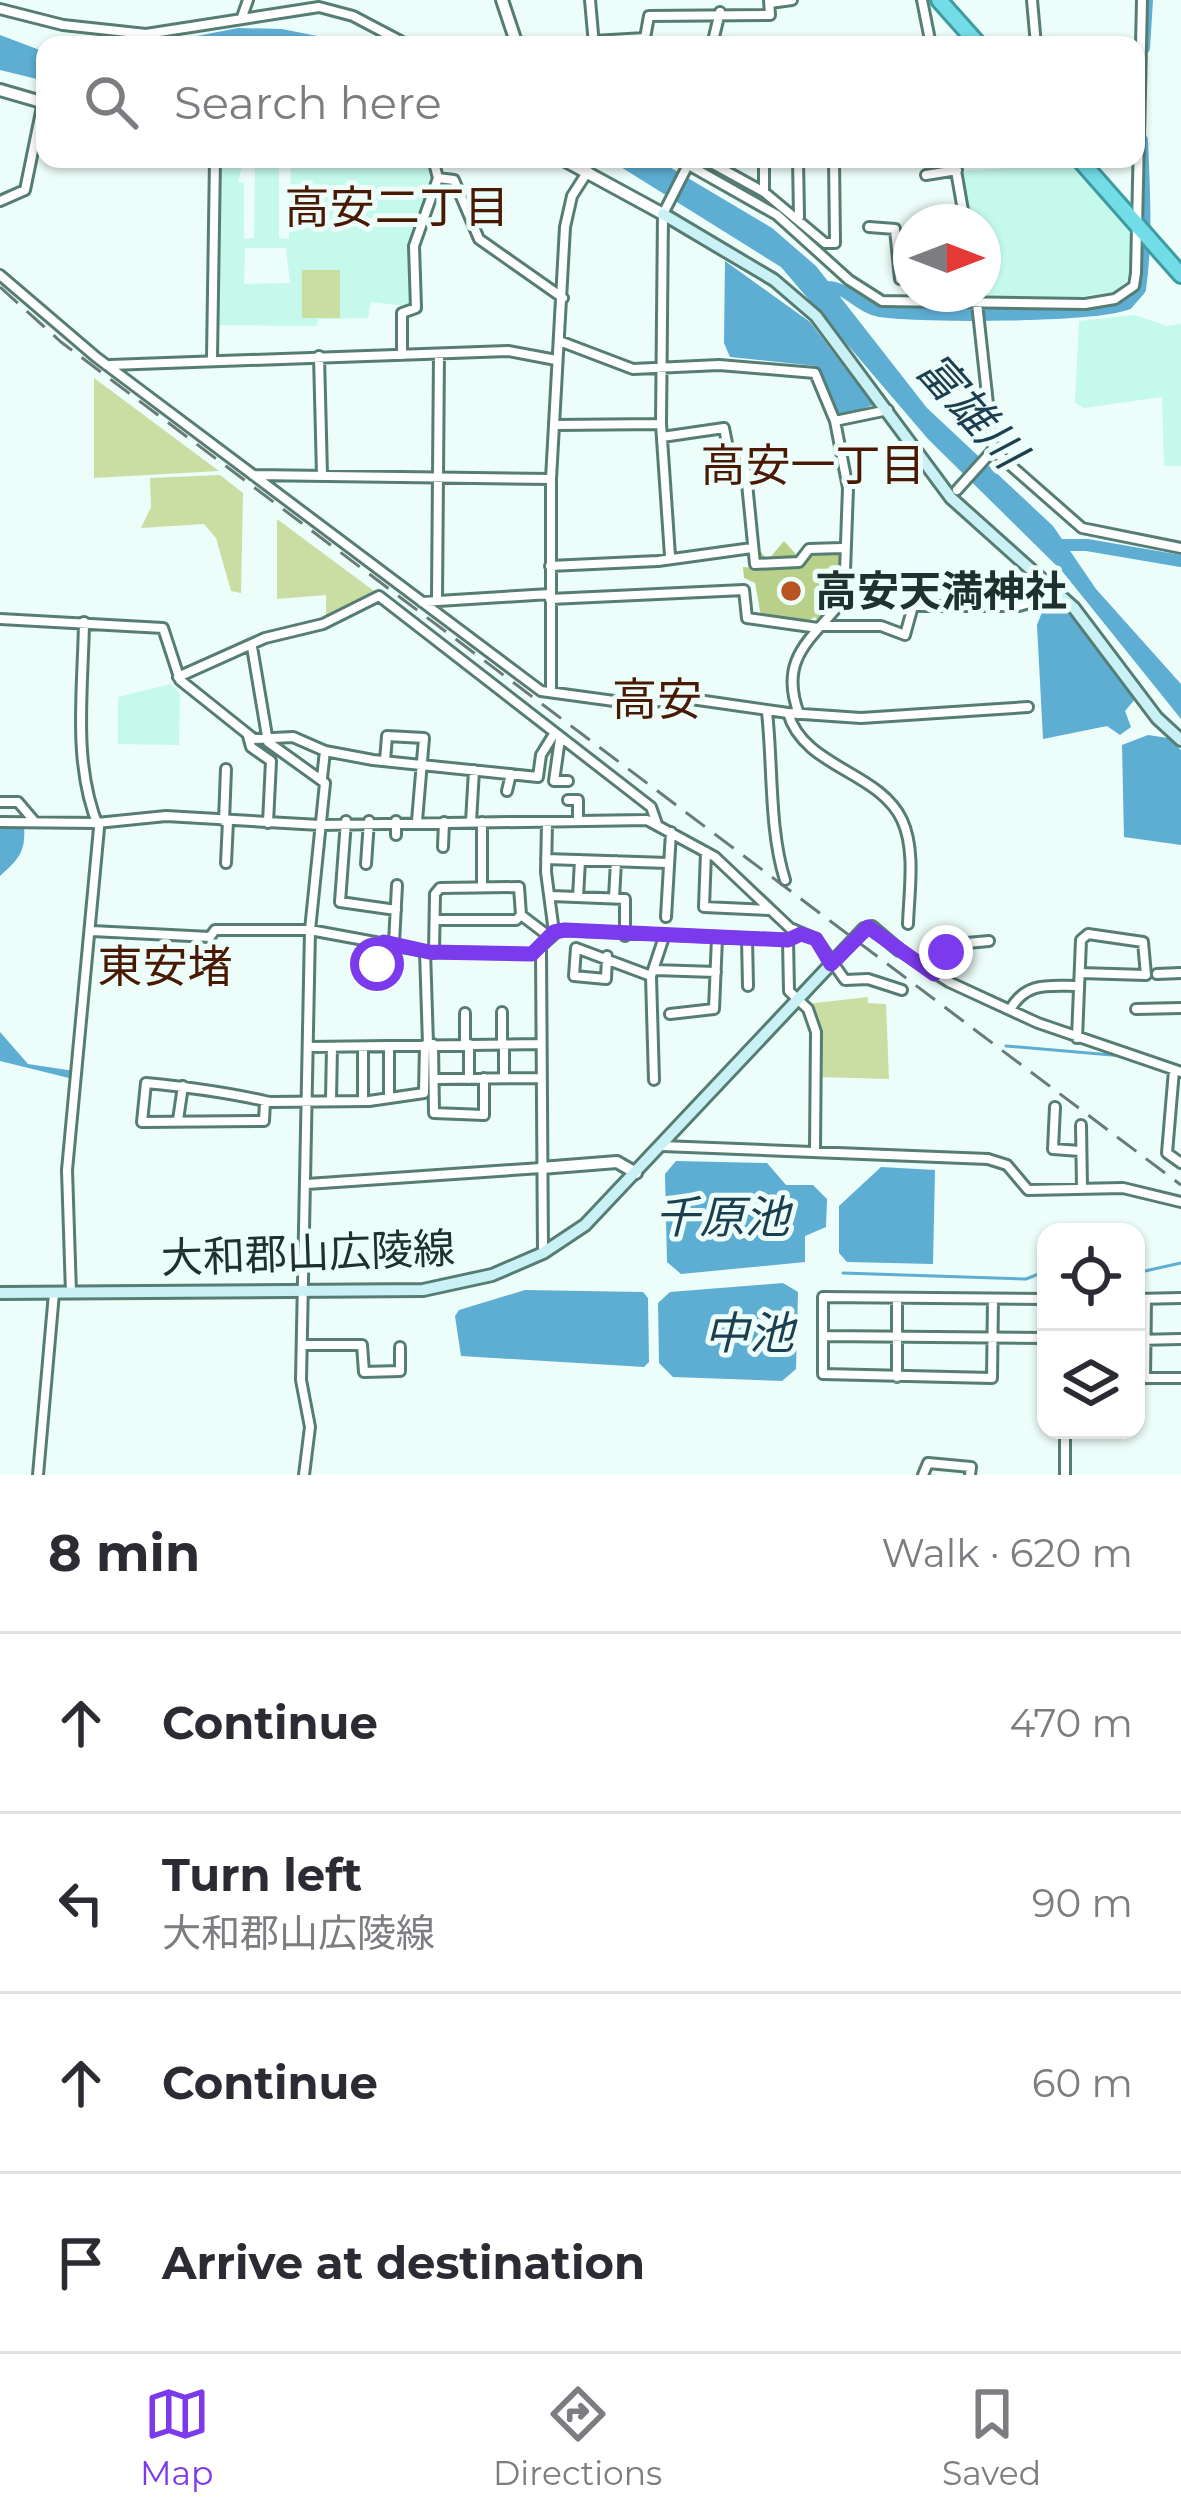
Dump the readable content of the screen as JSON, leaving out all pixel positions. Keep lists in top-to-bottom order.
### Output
{
  "streets": {
    "main road": ["大和郡山広陵線"]
  },
  "districts": [
    "高安二丁目",
    "高安一丁目",
    "高安",
    "東安堵"
  ],
  "water": ["富雄川", "千原池", "中池"],
  "places": ["高安天満神社"],
  "north": "right",
  "page": {
    "search": "Search here",
    "heading": ["8 min", "Walk · 620 m"],
    "list": [
      ["Continue", "470 m"],
      ["Turn left", "大和郡山広陵線", "90 m"],
      ["Continue", "60 m"],
      "Arrive at destination"
    ],
    "nav": ["Map", "Directions", "Saved"]
  }
}
